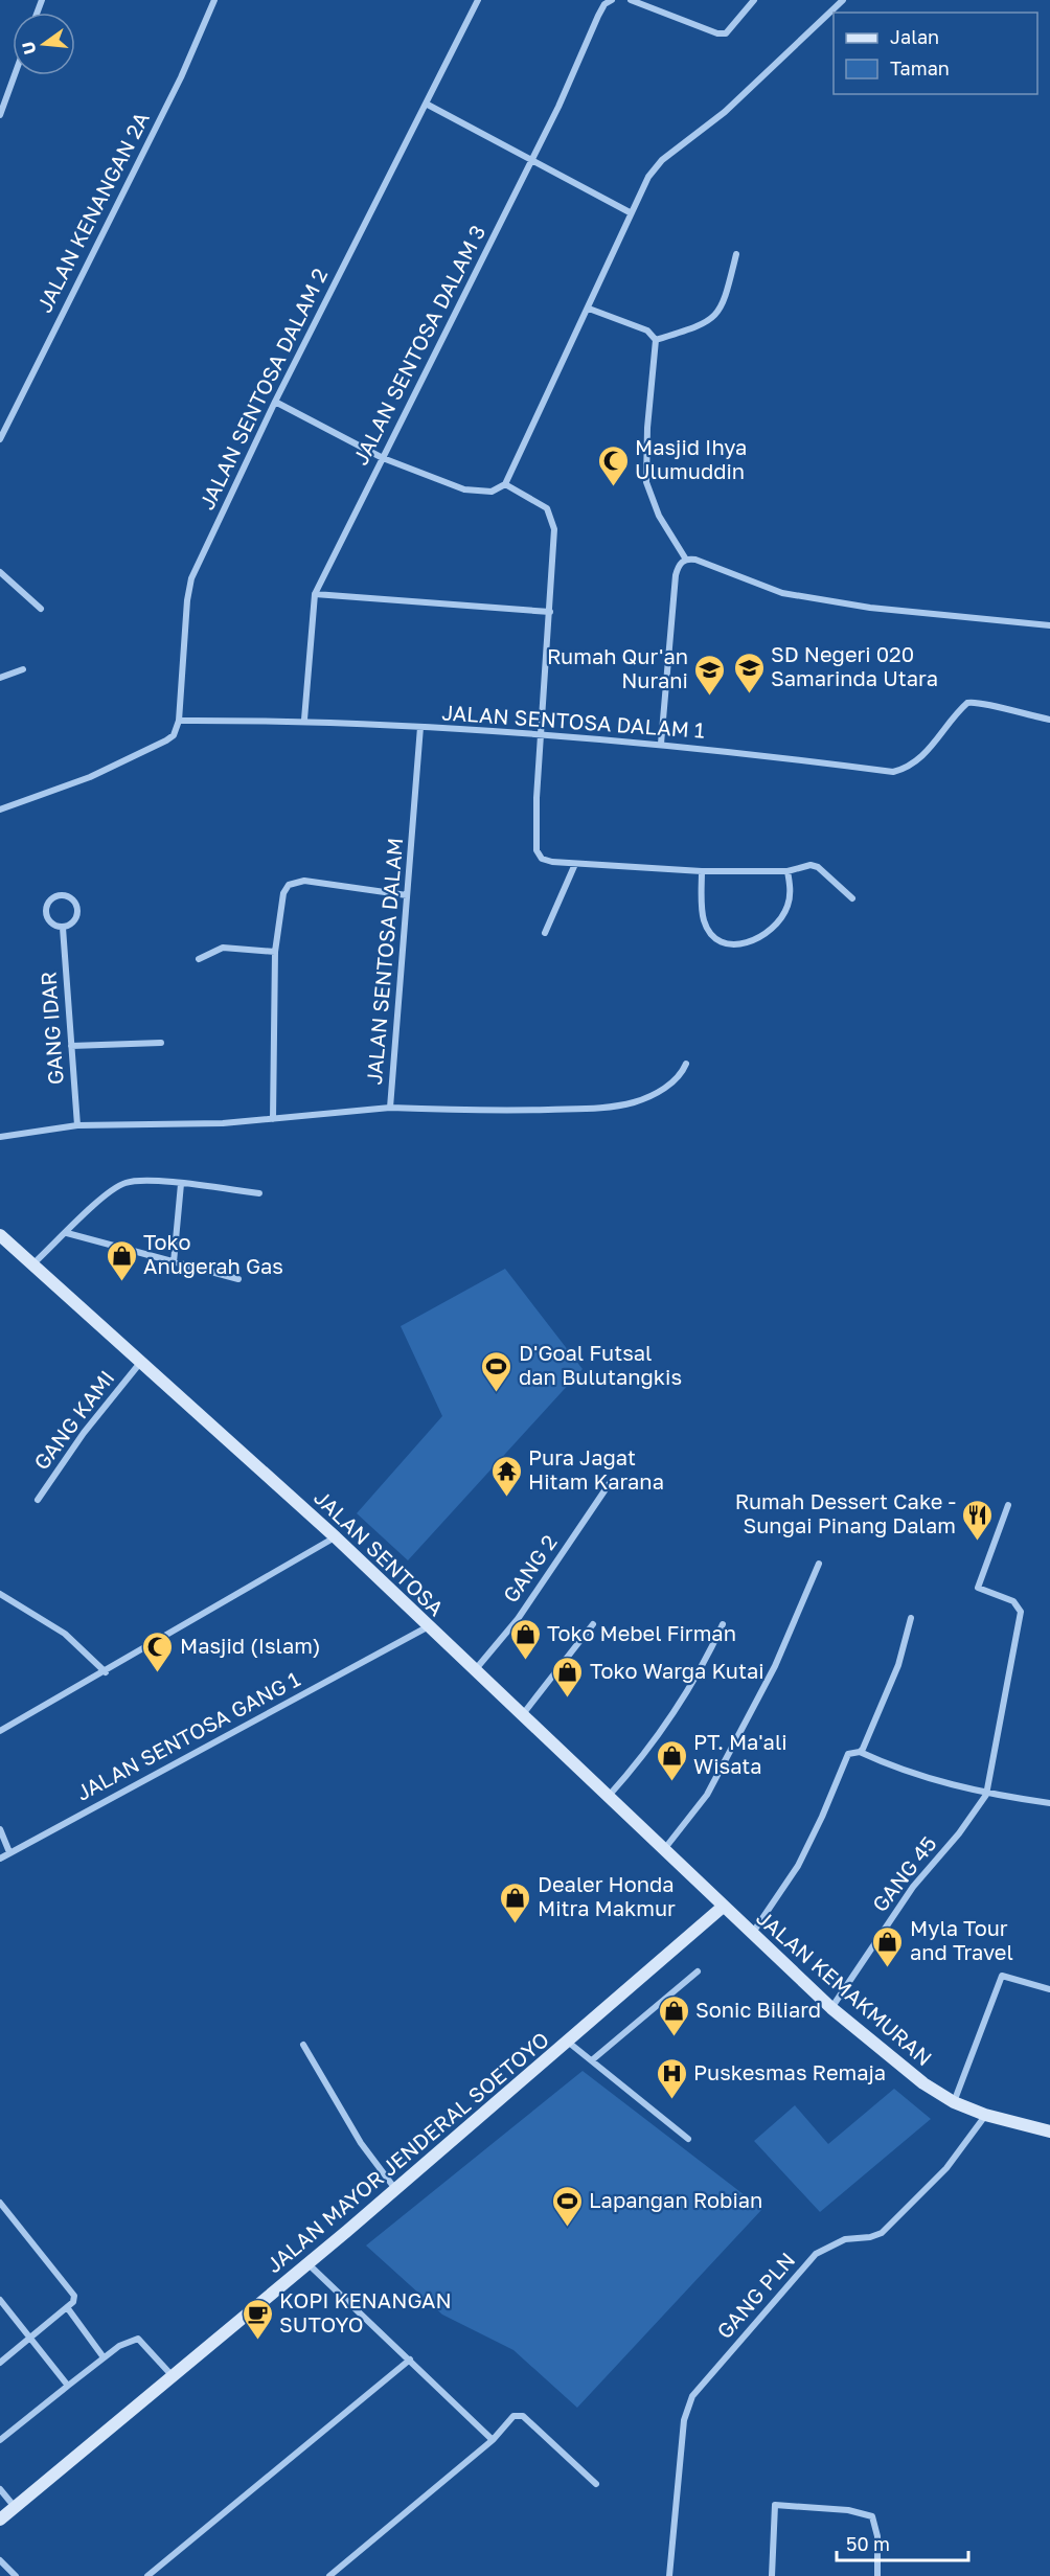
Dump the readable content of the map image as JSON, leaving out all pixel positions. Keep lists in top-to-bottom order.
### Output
{
  "streets": {
    "street": [
      "JALAN KENANGAN 2A",
      "JALAN SENTOSA DALAM 3",
      "JALAN SENTOSA DALAM 2",
      "JALAN SENTOSA DALAM 1",
      "JALAN SENTOSA DALAM",
      "GANG IDAR",
      "GANG KAMI",
      "JALAN SENTOSA",
      "GANG 2",
      "JALAN SENTOSA GANG 1",
      "GANG 45",
      "JALAN KEMAKMURAN",
      "JALAN MAYOR JENDERAL SOETOYO",
      "GANG PLN"
    ]
  },
  "crossings": [
    ["JALAN SENTOSA DALAM 3", "JALAN SENTOSA DALAM 1"],
    ["JALAN SENTOSA DALAM 2", "JALAN SENTOSA DALAM 1"],
    ["JALAN SENTOSA DALAM 1", "JALAN SENTOSA DALAM"],
    ["JALAN SENTOSA DALAM", "GANG IDAR"],
    ["GANG KAMI", "JALAN SENTOSA"],
    ["JALAN SENTOSA", "GANG 2"],
    ["JALAN SENTOSA", "JALAN SENTOSA GANG 1"],
    ["JALAN SENTOSA", "JALAN KEMAKMURAN"],
    ["JALAN SENTOSA", "JALAN MAYOR JENDERAL SOETOYO"],
    ["GANG 45", "JALAN KEMAKMURAN"],
    ["JALAN KEMAKMURAN", "JALAN MAYOR JENDERAL SOETOYO"],
    ["JALAN KEMAKMURAN", "GANG PLN"]
  ],
  "places": {
    "mosque": ["Masjid Ihya Ulumuddin", "Masjid (Islam)"],
    "school or university": ["SD Negeri 020 Samarinda Utara", "Rumah Qur'an Nurani"],
    "shop": [
      "Toko Anugerah Gas",
      "Toko Mebel Firman",
      "Toko Warga Kutai",
      "PT. Ma'ali Wisata",
      "Dealer Honda Mitra Makmur",
      "Myla Tour and Travel",
      "Sonic Biliard"
    ],
    "sports": ["D'Goal Futsal dan Bulutangkis", "Lapangan Robian"],
    "temple": ["Pura Jagat Hitam Karana"],
    "restaurant": ["Rumah Dessert Cake - Sungai Pinang Dalam"],
    "hospital": ["Puskesmas Remaja"],
    "cafe": ["KOPI KENANGAN SUTOYO"]
  },
  "legend": ["Jalan", "Taman"],
  "scale_bar": "50 m",
  "north": "left"
}
